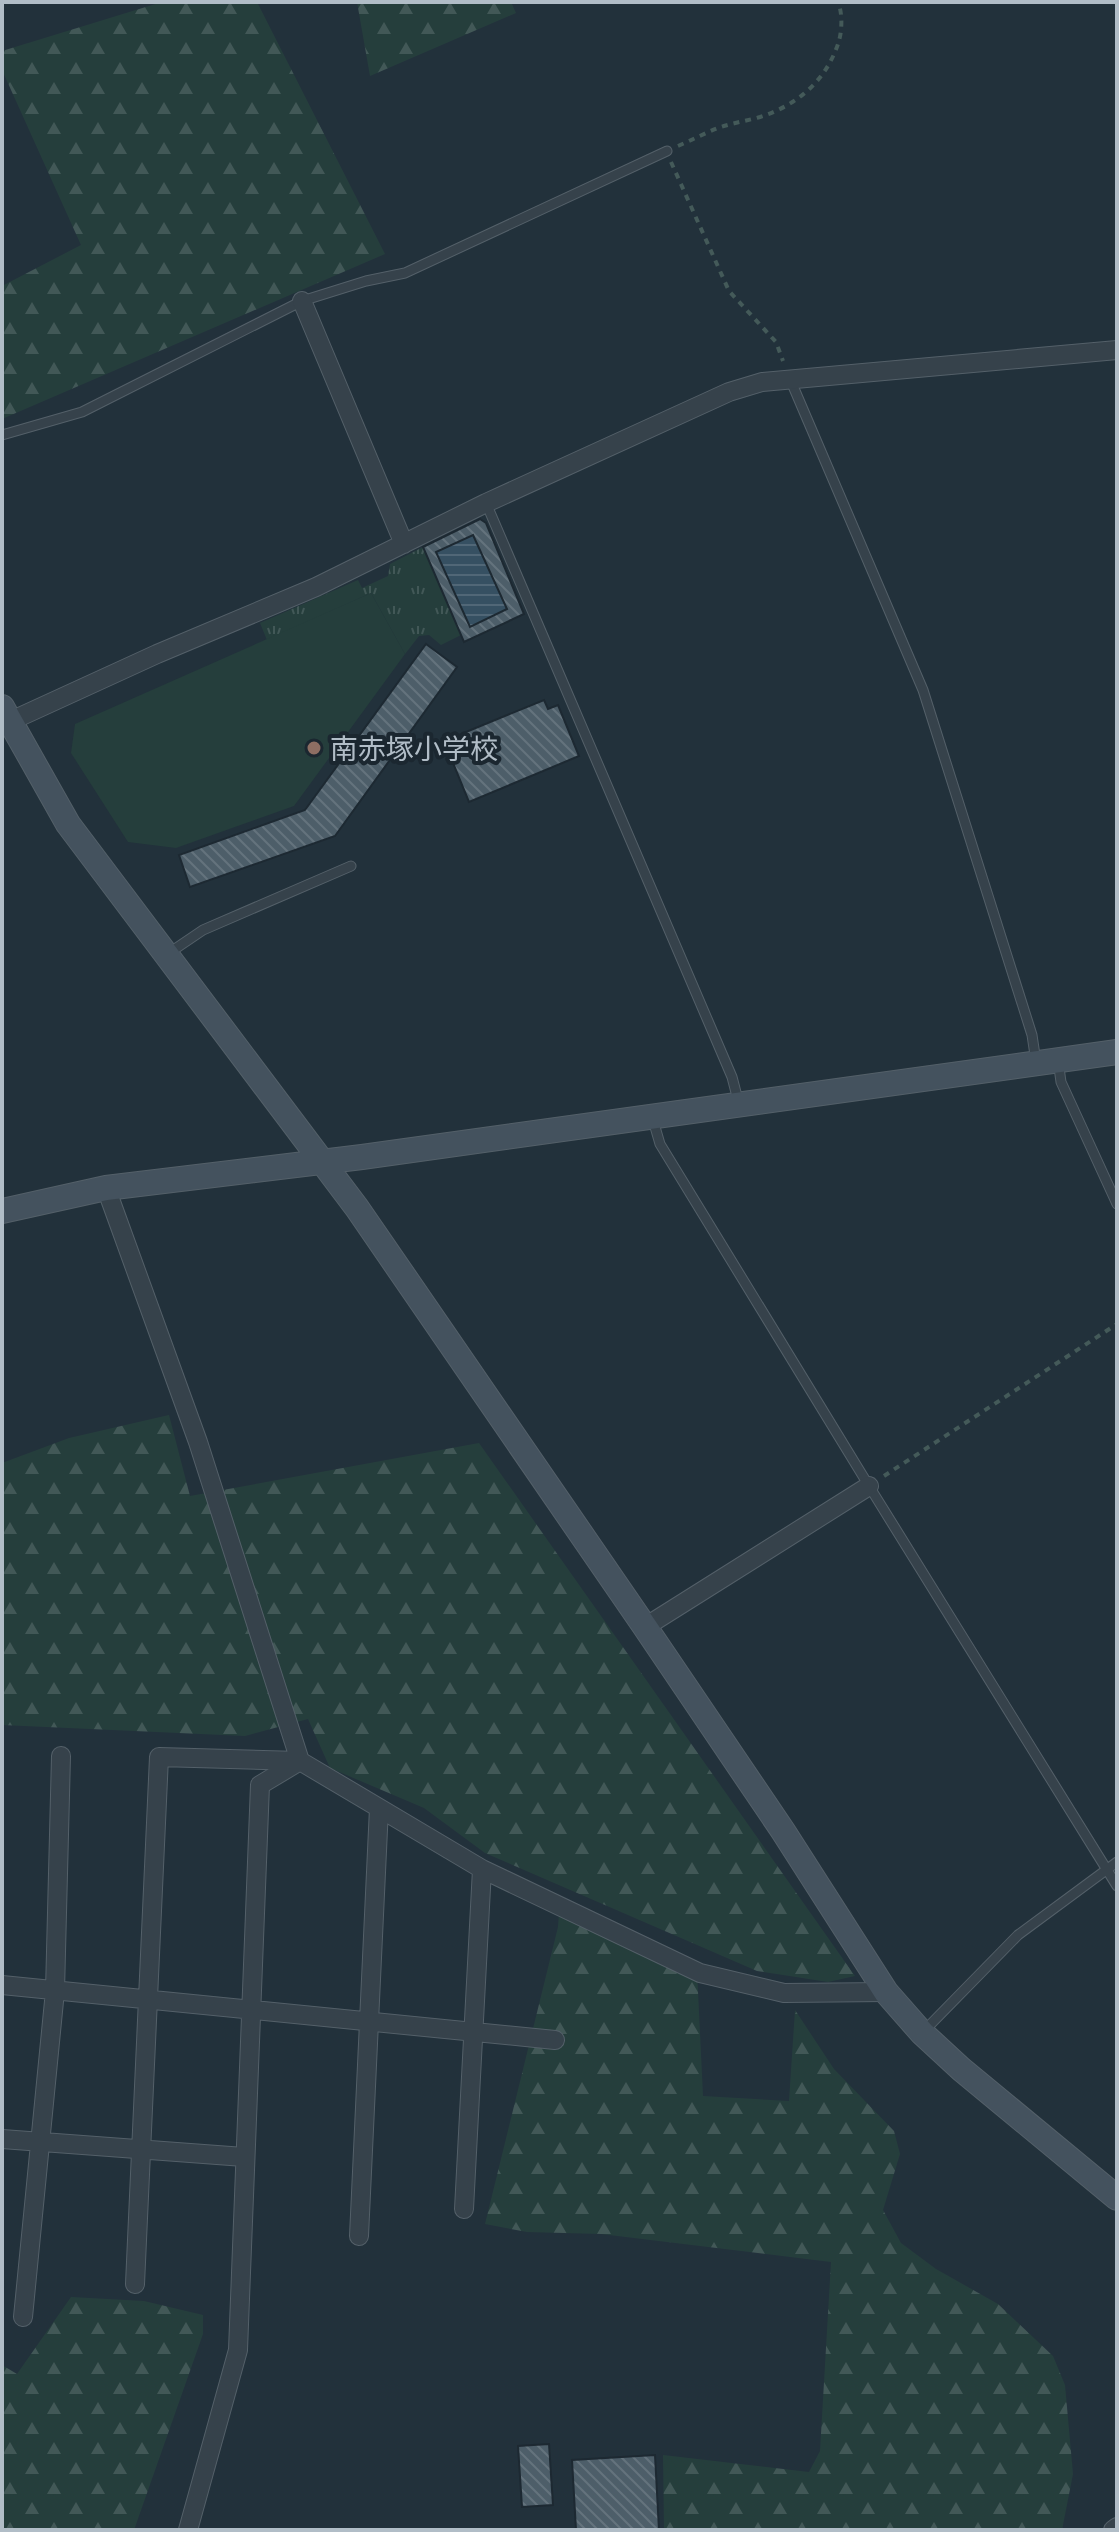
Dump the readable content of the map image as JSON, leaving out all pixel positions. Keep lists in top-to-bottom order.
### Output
{
  "places": ["南赤塚小学校"]
}
